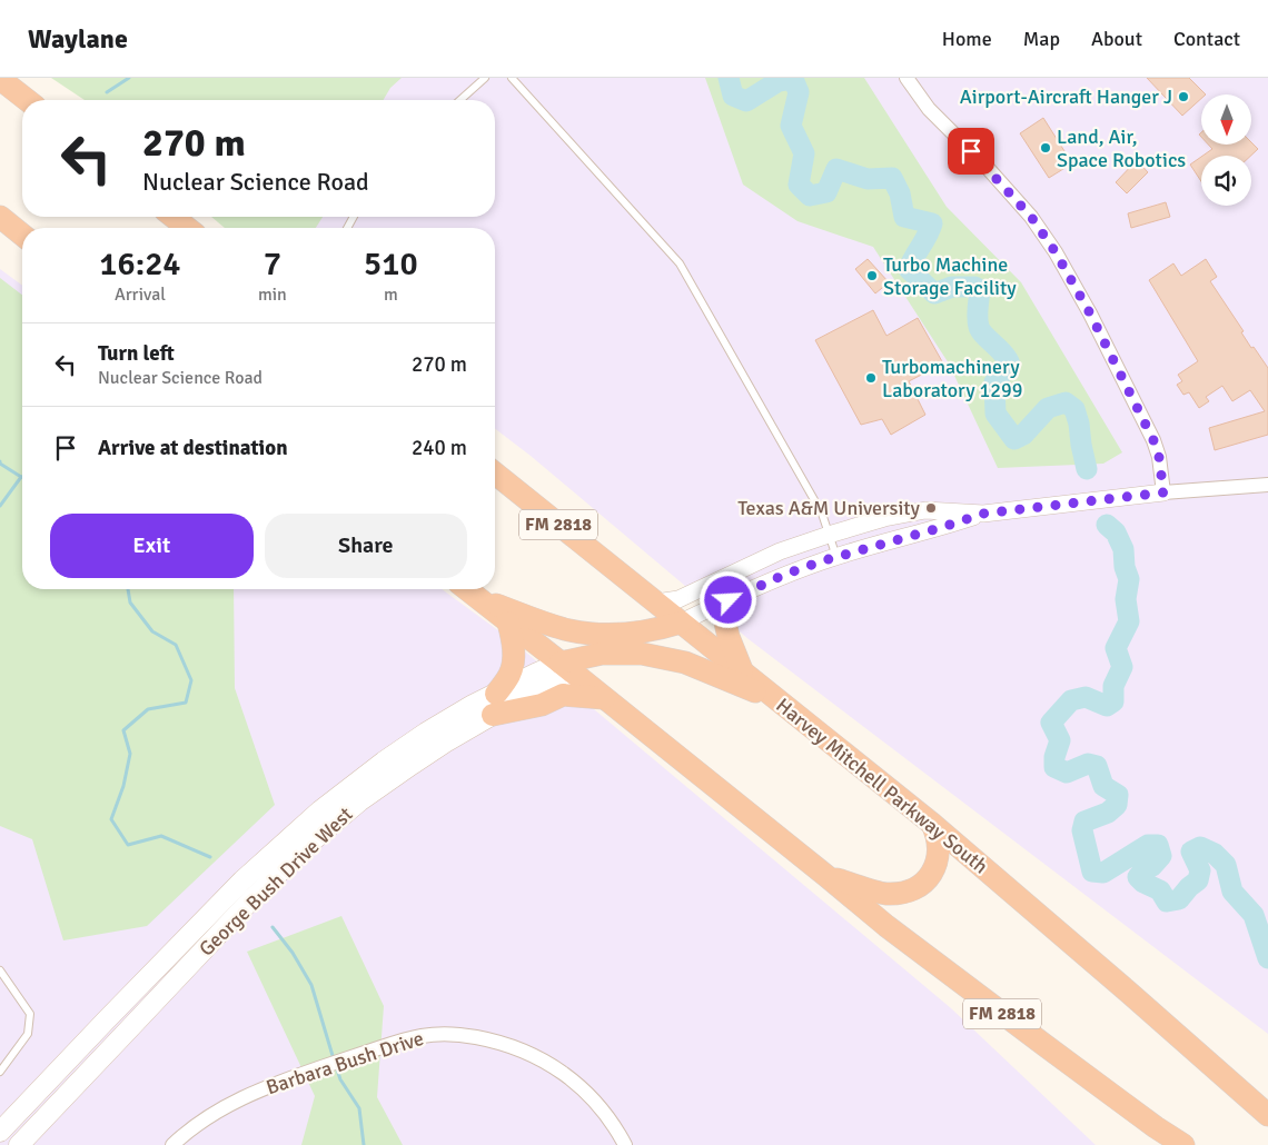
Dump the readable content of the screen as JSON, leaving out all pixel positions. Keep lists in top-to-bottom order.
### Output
{
  "streets": {
    "highway": ["FM 2818", "Harvey Mitchell Parkway South"],
    "main road": ["George Bush Drive West"],
    "street": ["Barbara Bush Drive"]
  },
  "crossings": [
    ["FM 2818", "George Bush Drive West"]
  ],
  "places": [
    "Airport-Aircraft Hanger J",
    "Land, Air, Space Robotics",
    "Turbo Machine Storage Facility",
    "Turbomachinery Laboratory 1299",
    "Texas A&M University"
  ],
  "north": "bottom",
  "page": {
    "header": "Waylane",
    "nav": [
      "Home",
      "Map",
      "About",
      "Contact"
    ],
    "turn": ["270 m", "Nuclear Science Road"],
    "eta": [
      "16:24",
      "Arrival",
      "7",
      "min",
      "510",
      "m"
    ],
    "list": [
      {
        "name": "Turn left",
        "note": "Nuclear Science Road",
        "value": "270 m"
      },
      {
        "name": "Arrive at destination",
        "value": "240 m"
      }
    ],
    "buttons": ["Exit", "Share"]
  }
}
